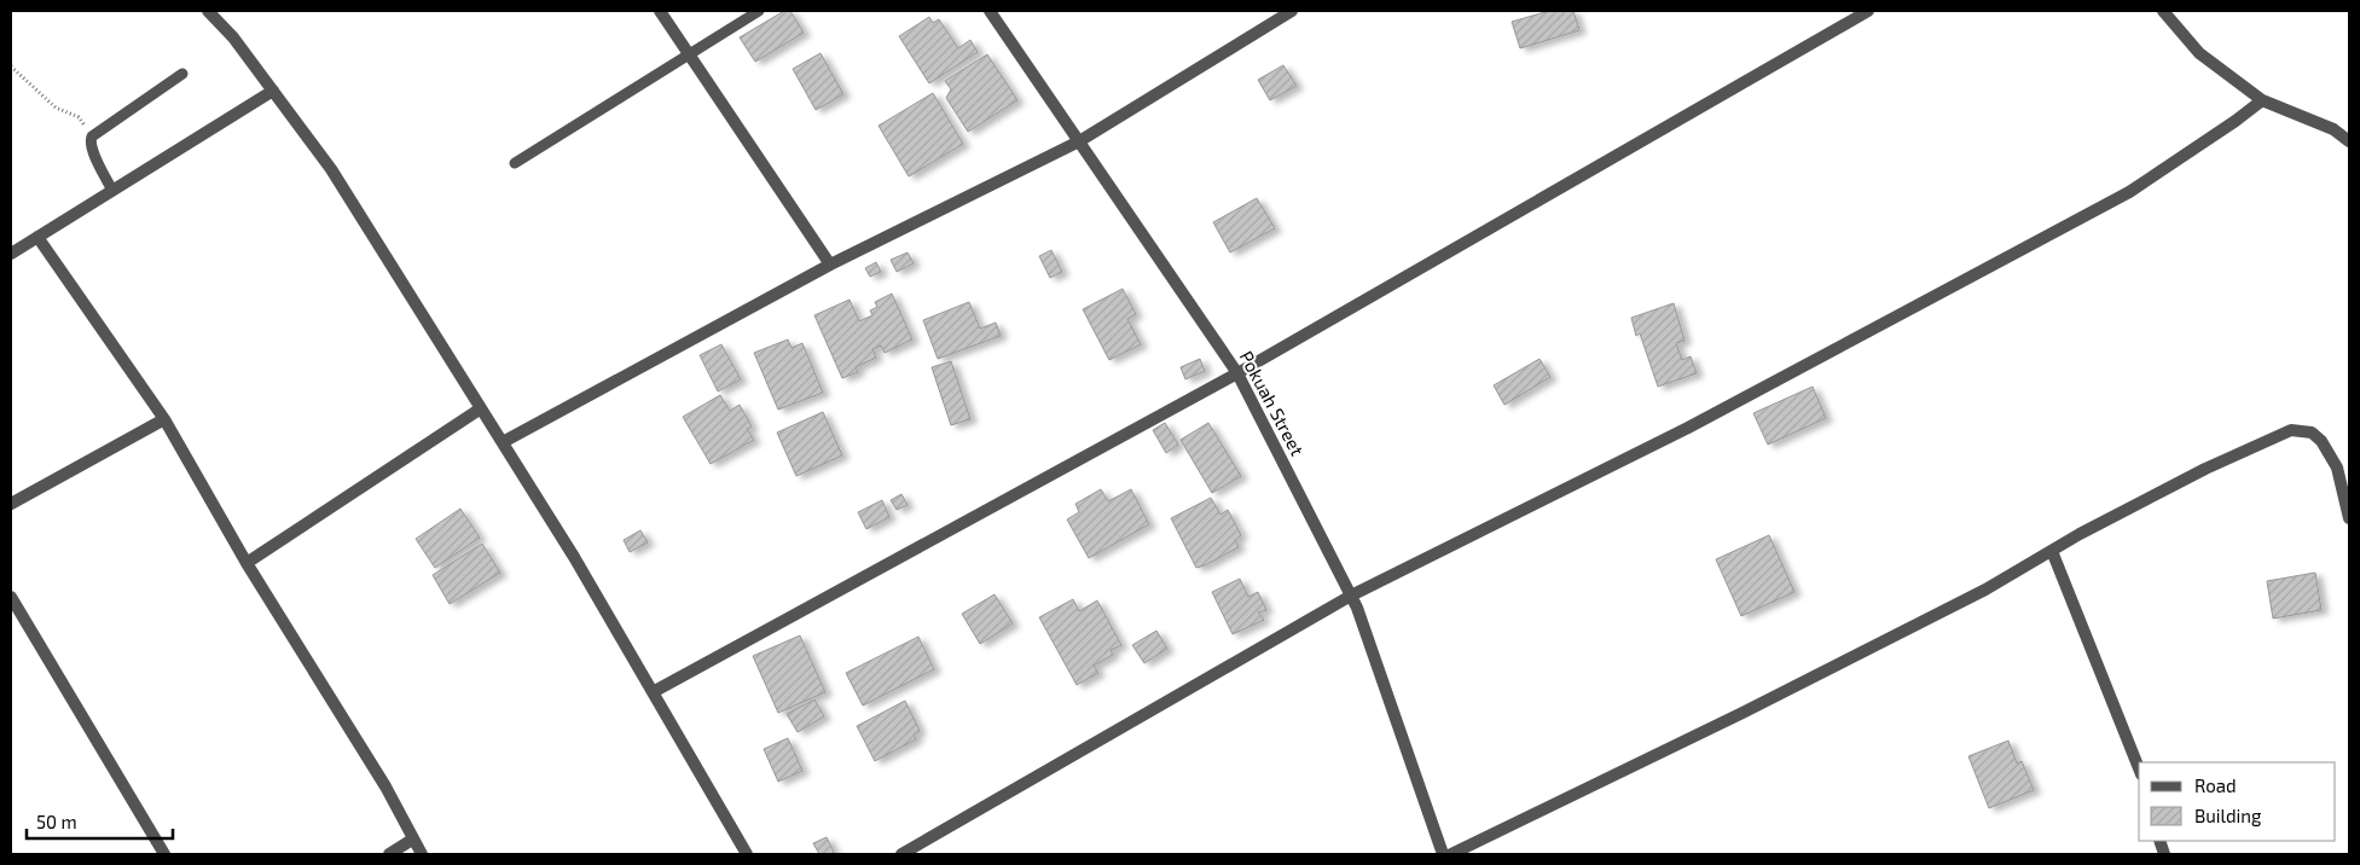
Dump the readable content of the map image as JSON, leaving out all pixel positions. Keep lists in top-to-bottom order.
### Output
{
  "streets": {
    "street": ["Pokuah Street"]
  },
  "legend": ["Road", "Building"],
  "scale_bar": "50 m"
}
